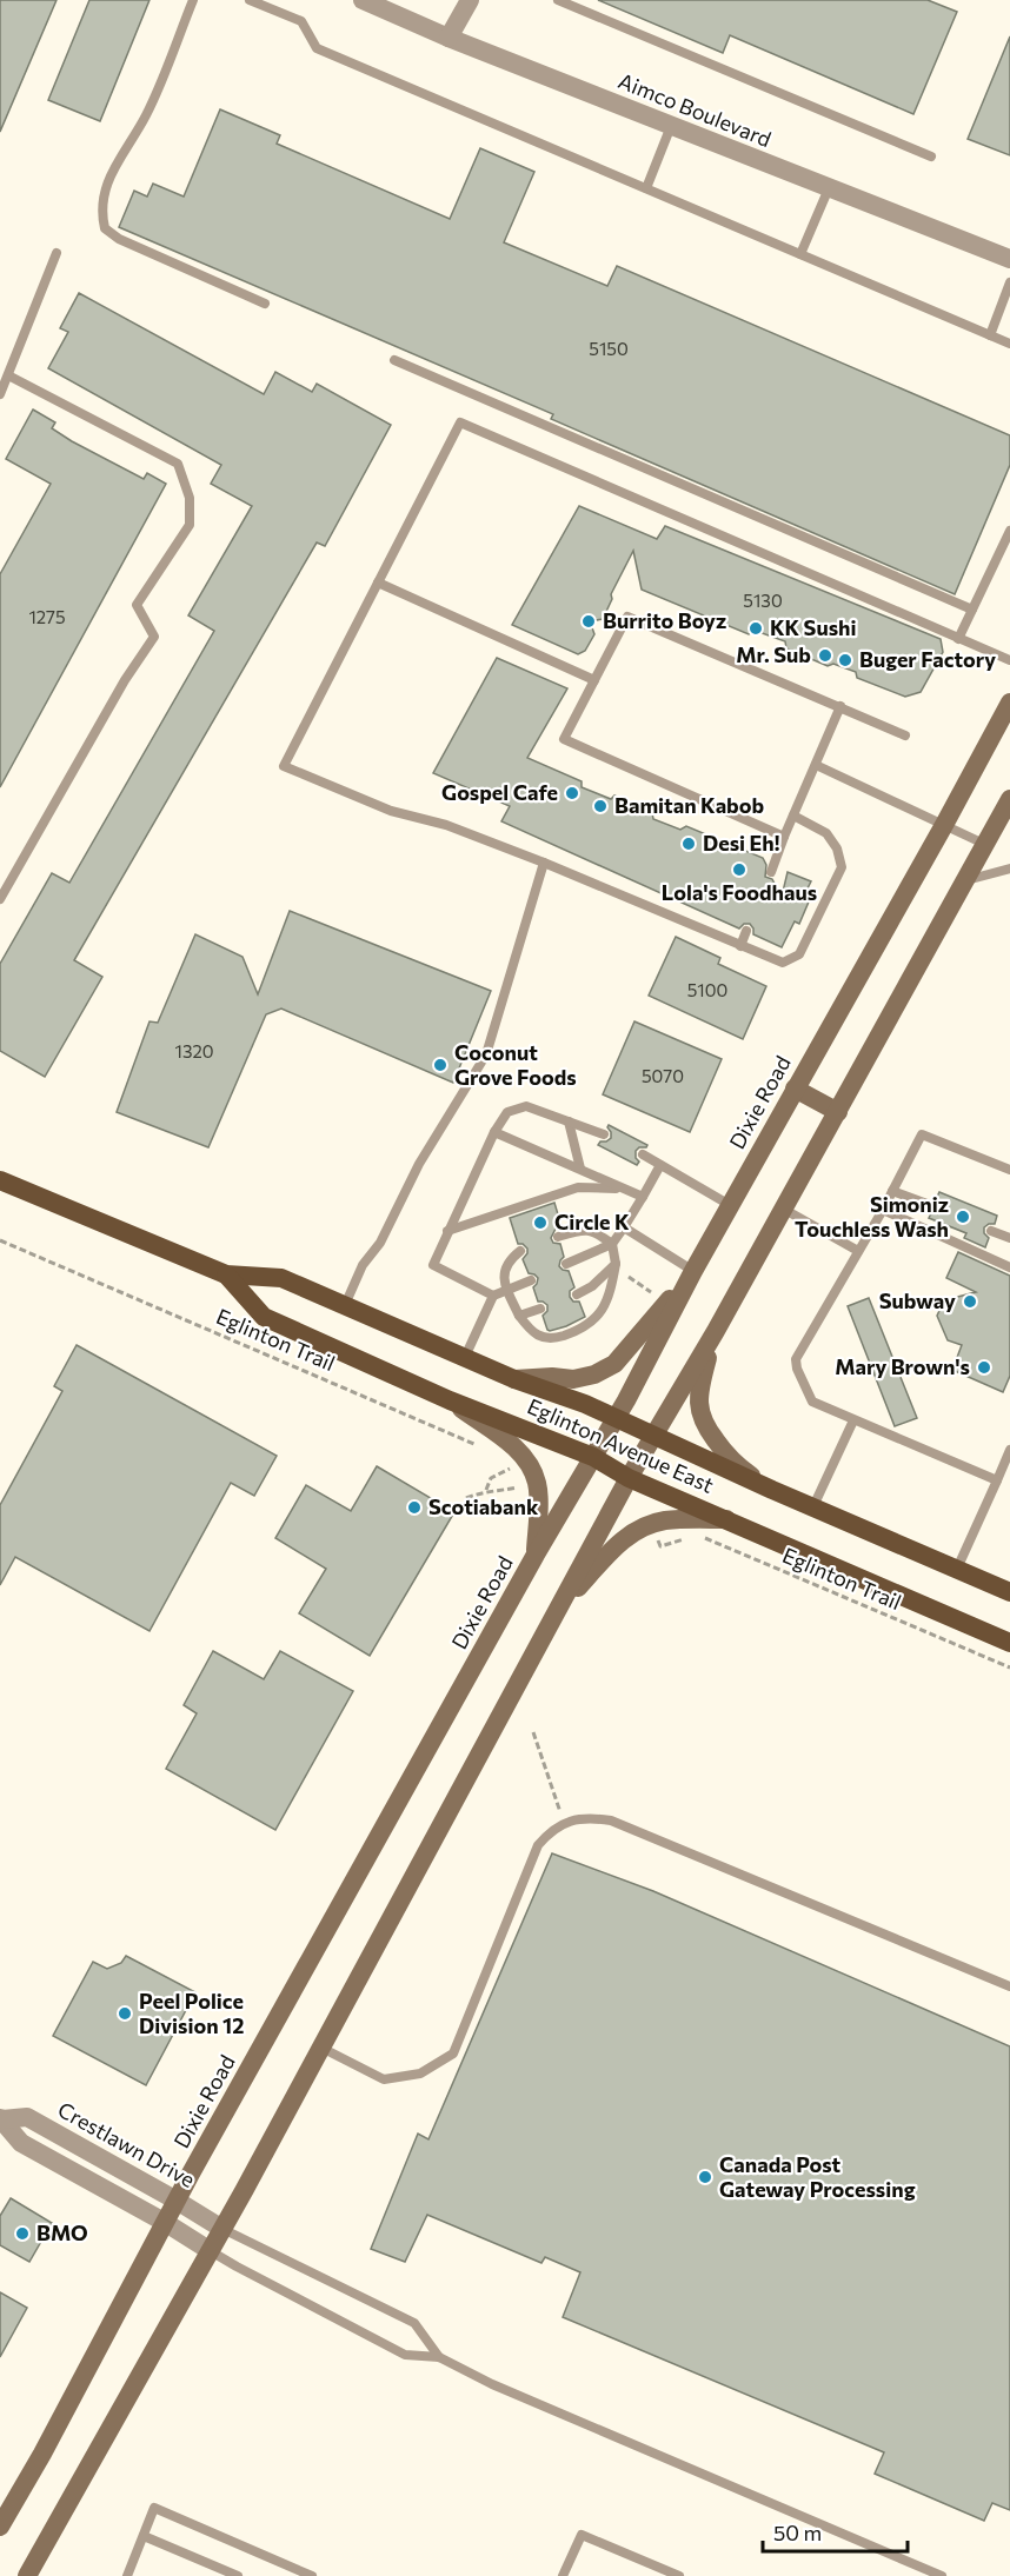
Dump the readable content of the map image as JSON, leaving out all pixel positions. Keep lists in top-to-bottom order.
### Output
{
  "streets": {
    "main road": ["Dixie Road", "Eglinton Avenue East"],
    "street": ["Aimco Boulevard", "Crestlawn Drive"],
    "path": ["Eglinton Trail"]
  },
  "crossings": [
    ["Dixie Road", "Eglinton Avenue East"],
    ["Dixie Road", "Crestlawn Drive"]
  ],
  "places": [
    "Burrito Boyz",
    "KK Sushi",
    "Mr. Sub",
    "Buger Factory",
    "Gospel Cafe",
    "Bamitan Kabob",
    "Desi Eh!",
    "Lola's Foodhaus",
    "Coconut Grove Foods",
    "Simoniz Touchless Wash",
    "Circle K",
    "Subway",
    "Mary Brown's",
    "Scotiabank",
    "Peel Police Division 12",
    "Canada Post Gateway Processing",
    "BMO"
  ],
  "house_numbers": [
    "5150",
    "5130",
    "1275",
    "5100",
    "1320",
    "5070"
  ],
  "scale_bar": "50 m"
}
